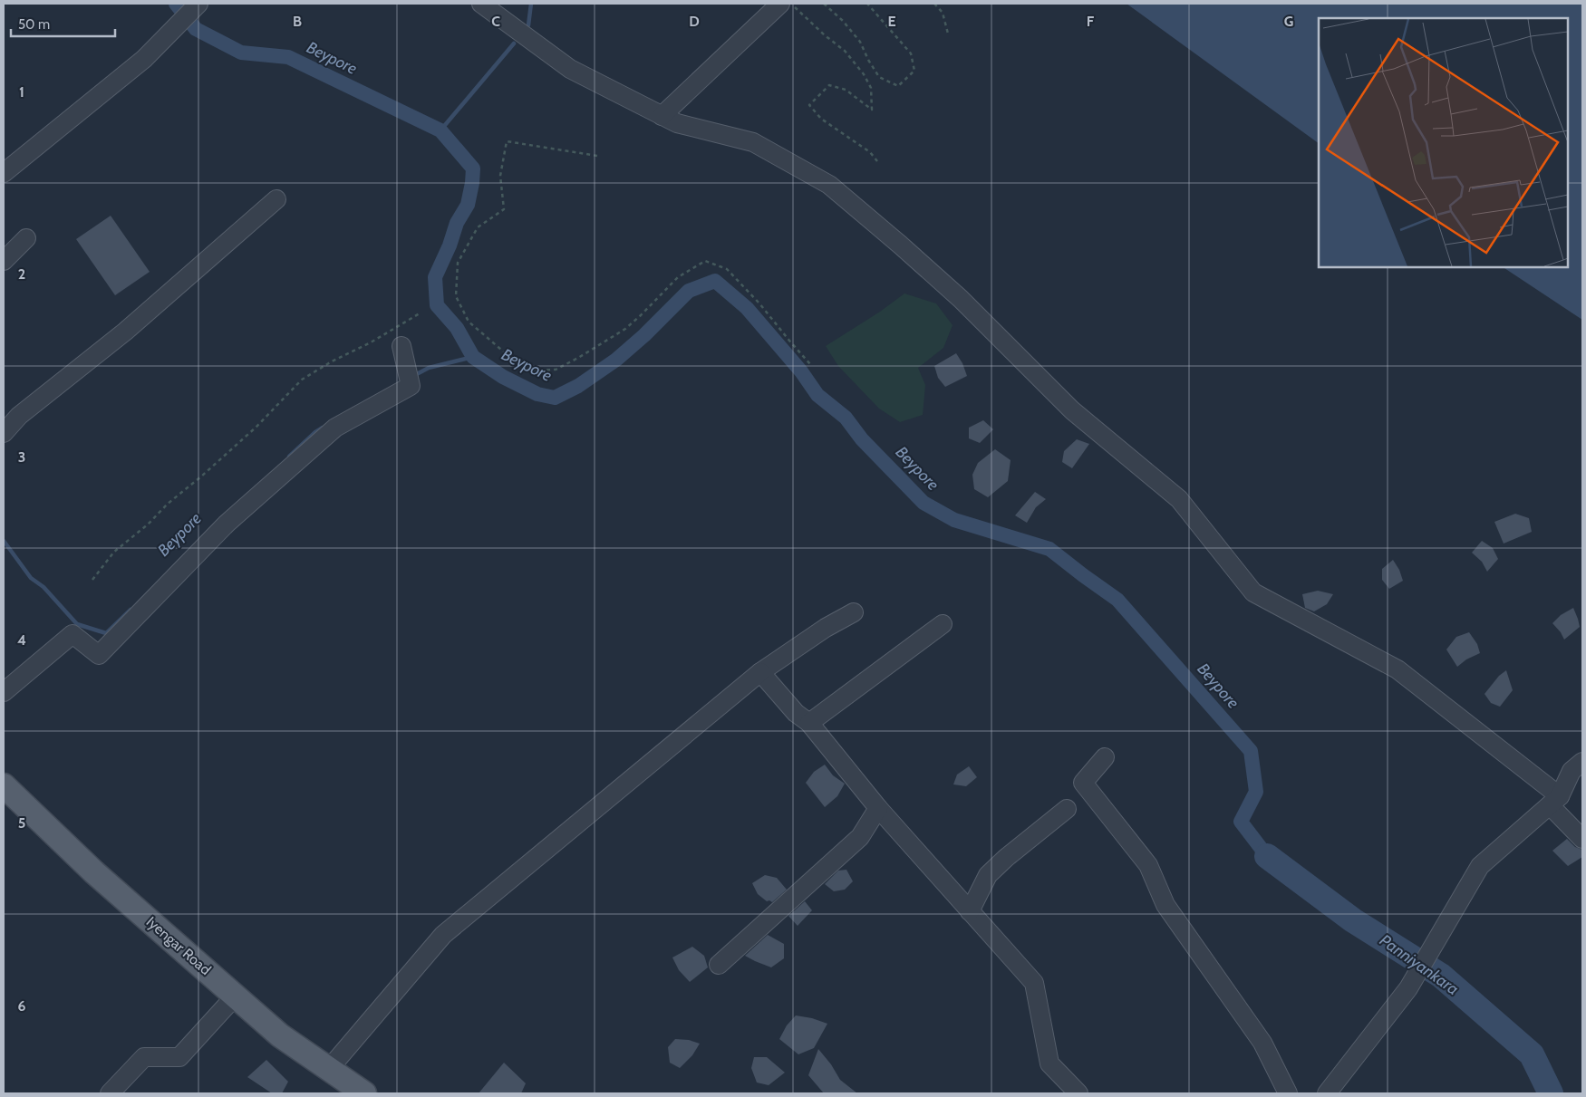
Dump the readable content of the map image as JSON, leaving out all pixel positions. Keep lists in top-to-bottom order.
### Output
{
  "streets": {
    "main road": ["Iyengar Road"]
  },
  "water": ["Beypore", "Panniyankara"],
  "scale_bar": "50 m",
  "grid": {
    "columns": [
      "B",
      "C",
      "D",
      "E",
      "F",
      "G"
    ],
    "rows": [
      "1",
      "2",
      "3",
      "4",
      "5",
      "6"
    ]
  }
}
